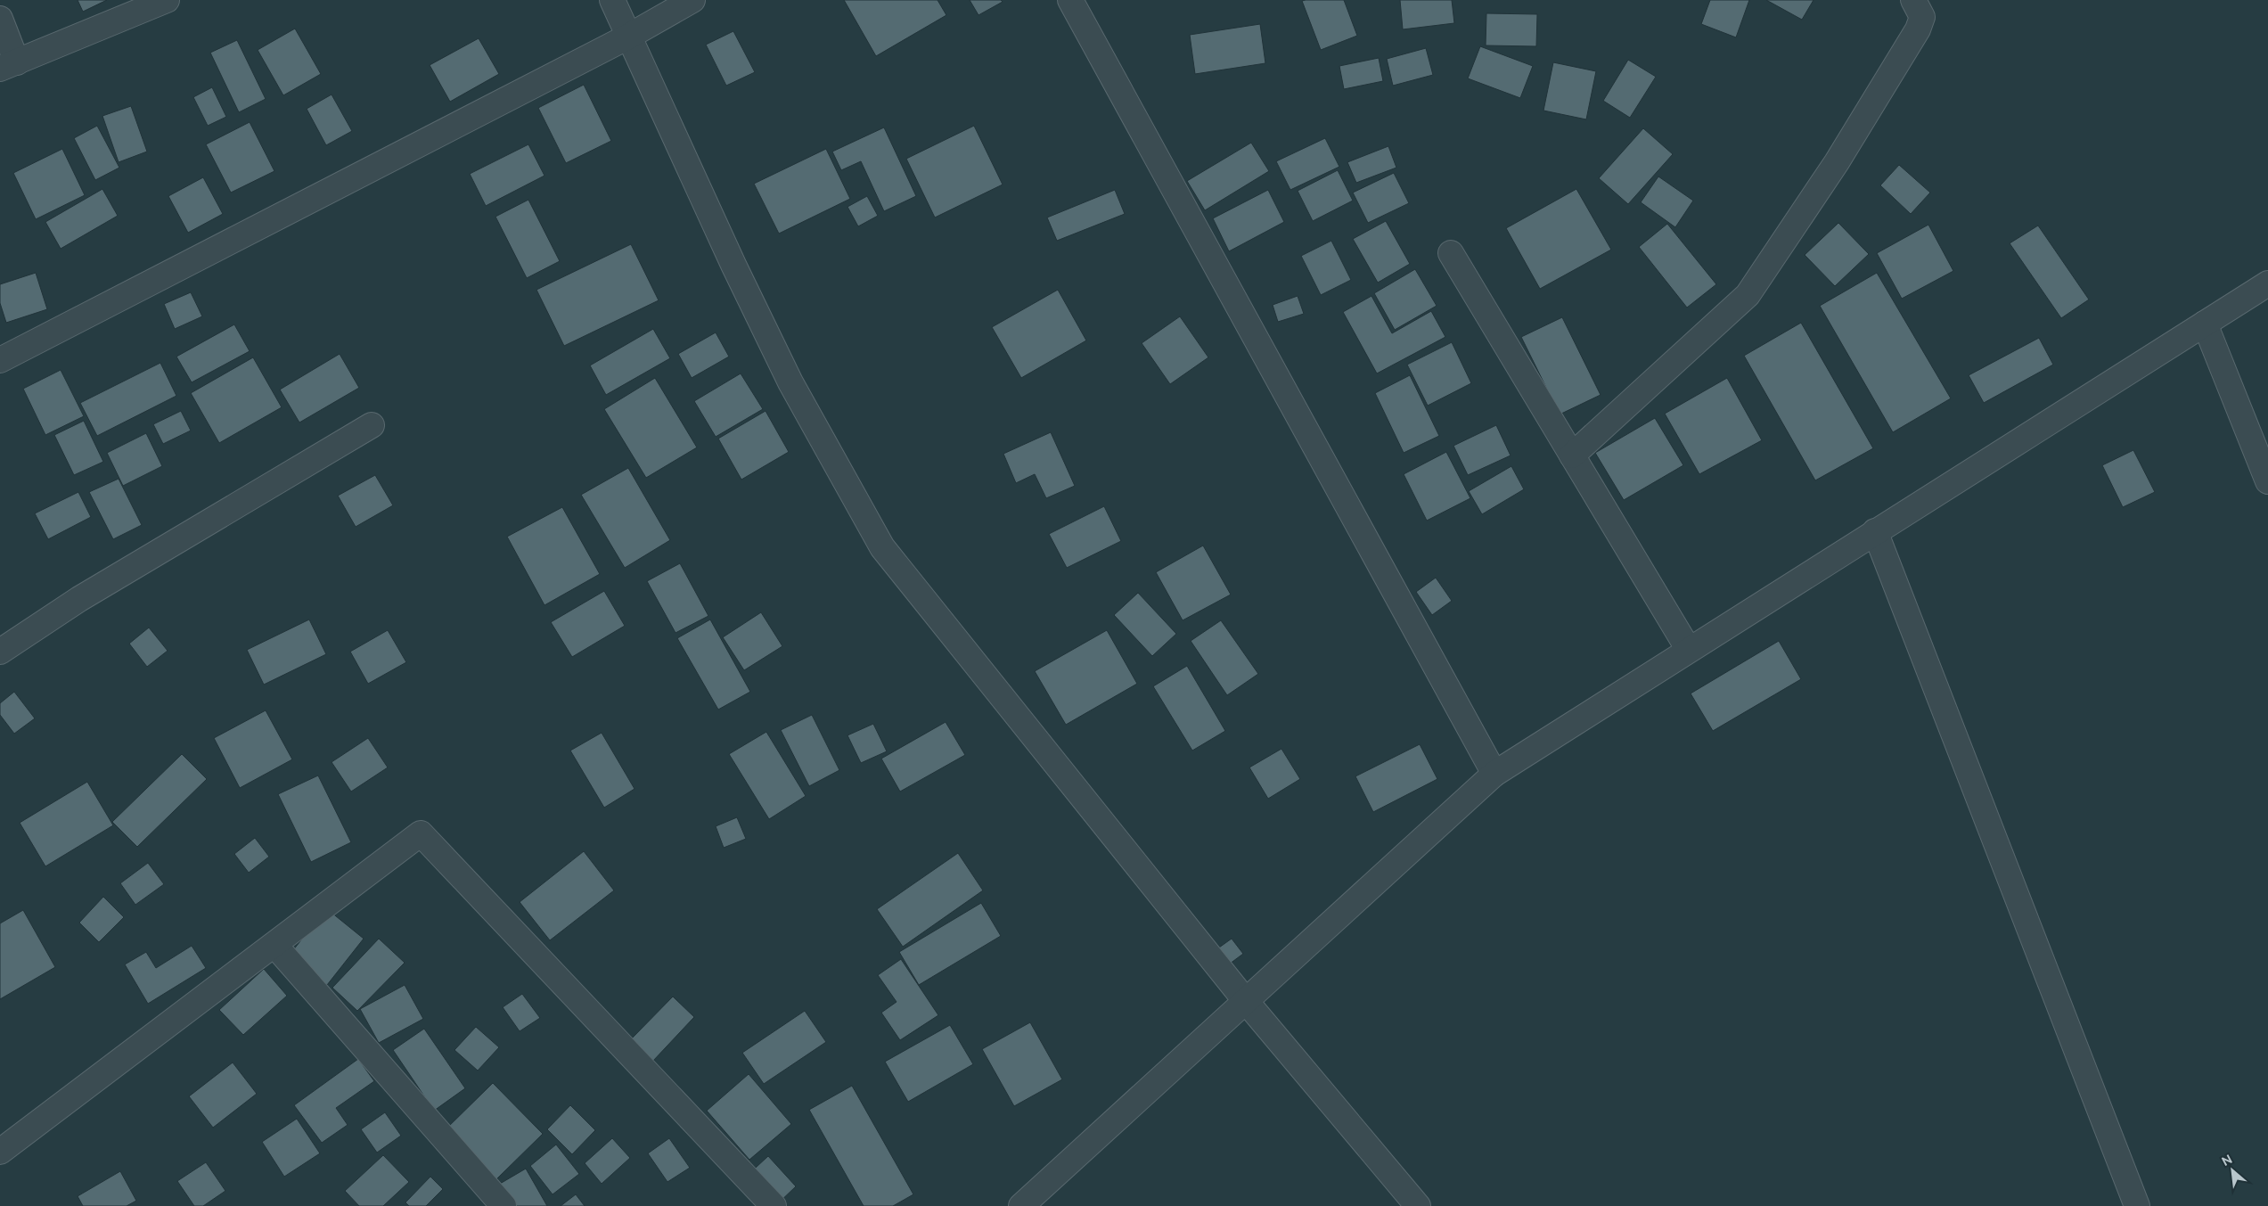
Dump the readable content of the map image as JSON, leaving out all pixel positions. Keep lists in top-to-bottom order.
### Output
{
  "north": "top left"
}
